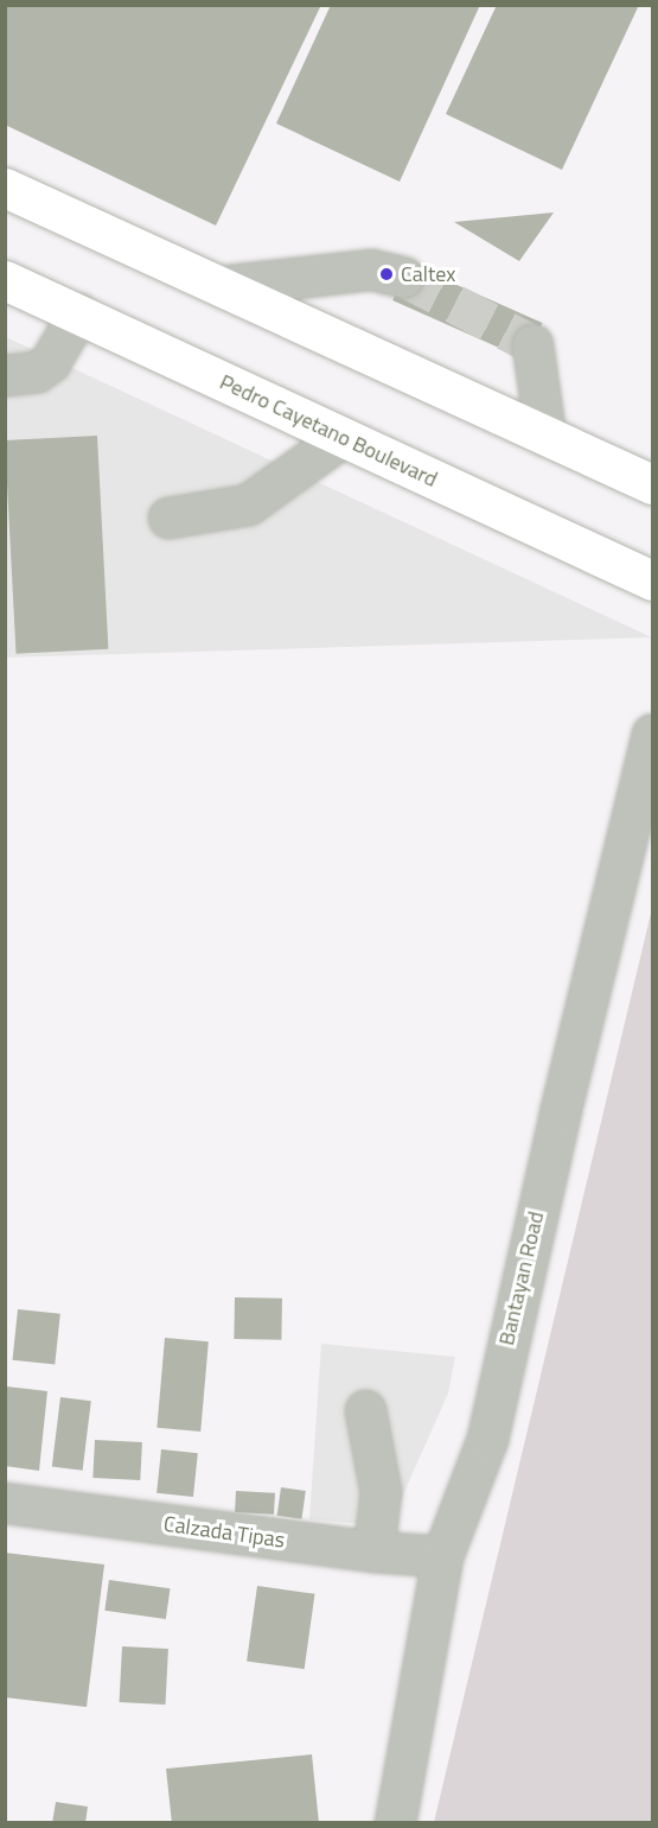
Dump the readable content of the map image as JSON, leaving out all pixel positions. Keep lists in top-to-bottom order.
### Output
{
  "streets": {
    "main road": ["Pedro Cayetano Boulevard"],
    "street": ["Bantayan Road", "Calzada Tipas"]
  },
  "crossings": [
    ["Bantayan Road", "Calzada Tipas"]
  ],
  "places": ["Caltex"]
}
